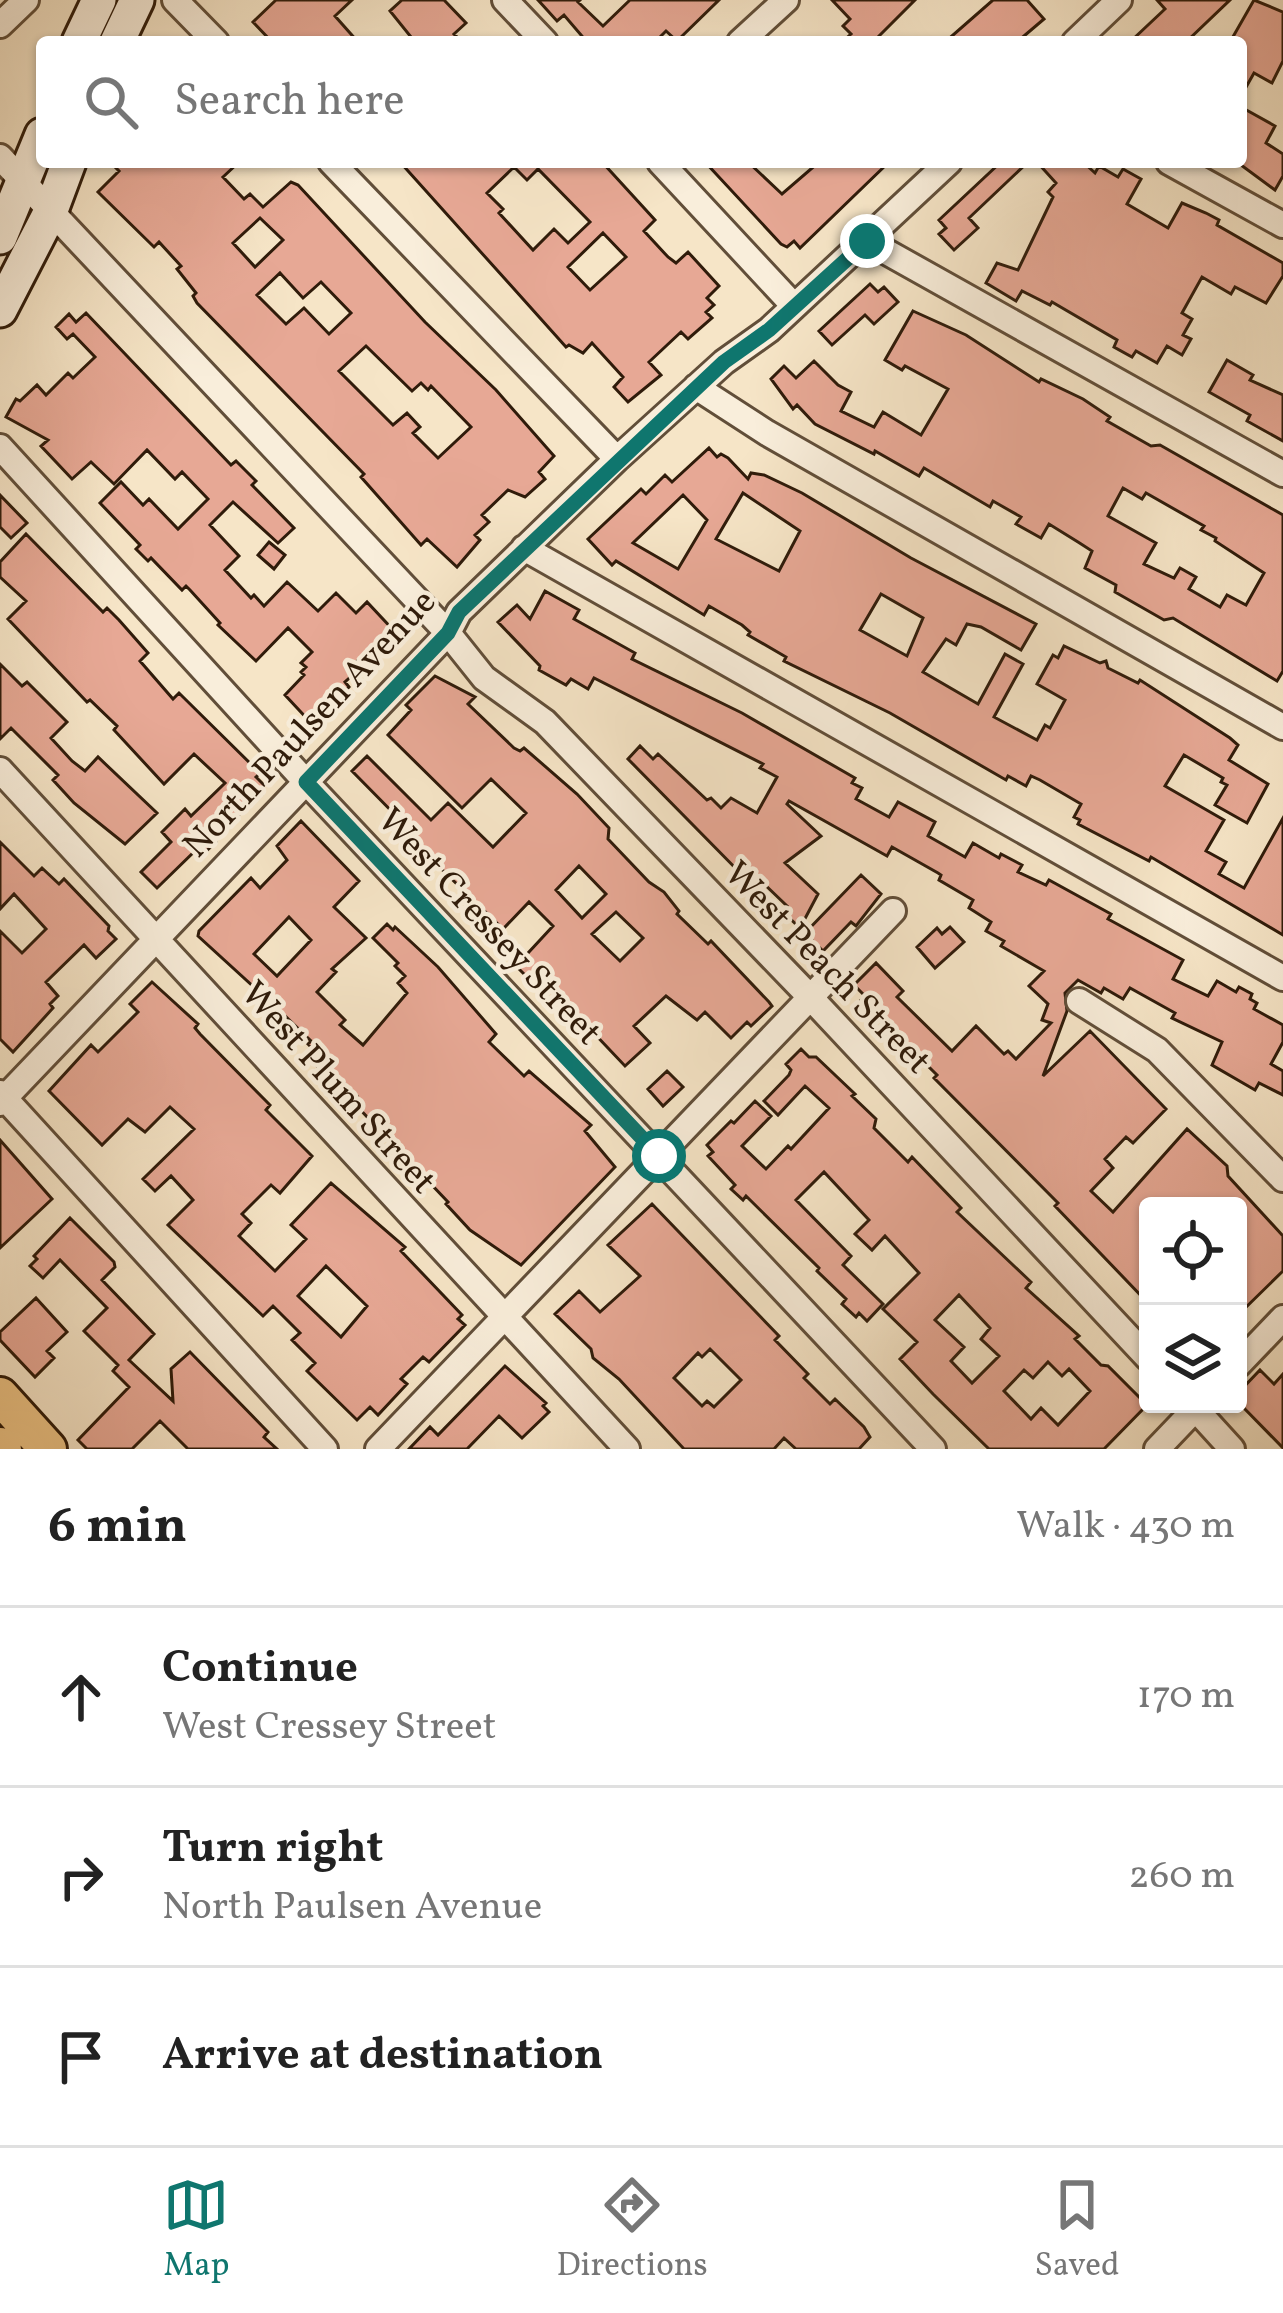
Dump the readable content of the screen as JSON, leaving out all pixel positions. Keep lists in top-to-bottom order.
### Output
{
  "streets": {
    "street": [
      "North Paulsen Avenue",
      "West Cressey Street",
      "West Peach Street",
      "West Plum Street"
    ]
  },
  "crossings": [
    ["North Paulsen Avenue", "West Cressey Street"],
    ["North Paulsen Avenue", "West Peach Street"],
    ["North Paulsen Avenue", "West Plum Street"]
  ],
  "page": {
    "search": "Search here",
    "heading": ["6 min", "Walk · 430 m"],
    "list": [
      ["Continue", "West Cressey Street", "170 m"],
      ["Turn right", "North Paulsen Avenue", "260 m"],
      "Arrive at destination"
    ],
    "nav": ["Map", "Directions", "Saved"]
  }
}
